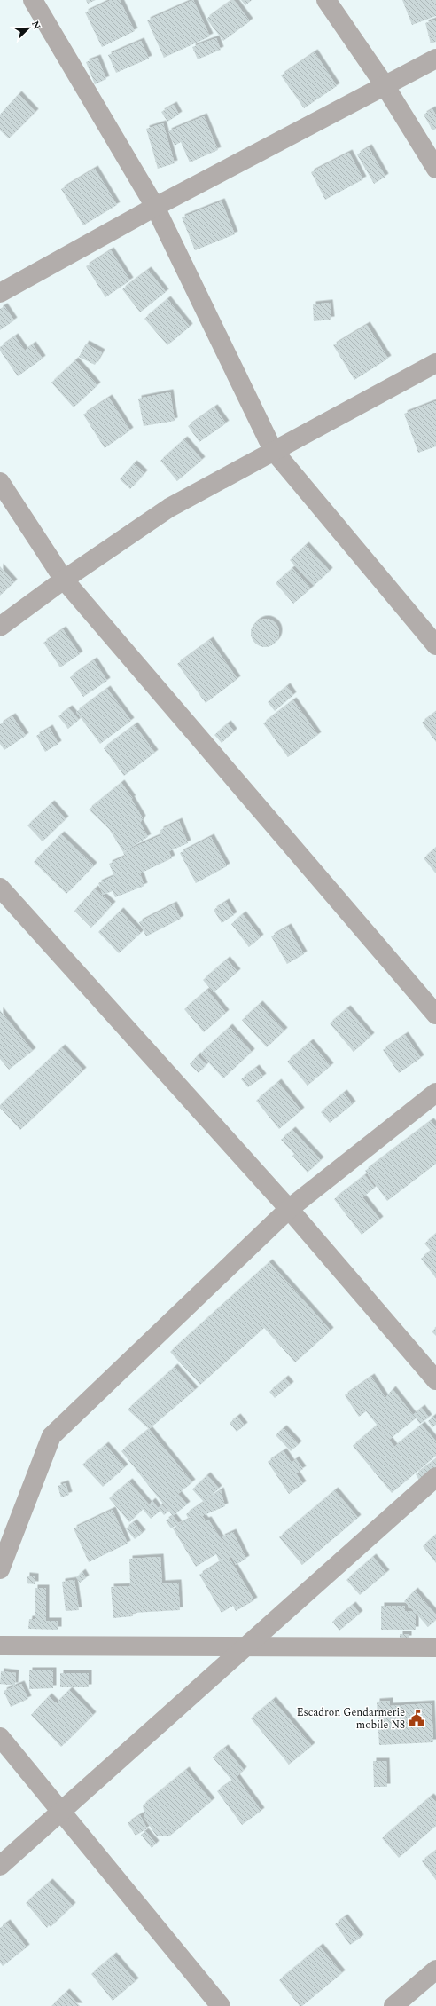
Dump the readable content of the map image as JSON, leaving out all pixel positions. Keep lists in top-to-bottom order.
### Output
{
  "places": {
    "public building": ["Escadron Gendarmerie mobile N8"]
  },
  "north": "top right"
}
